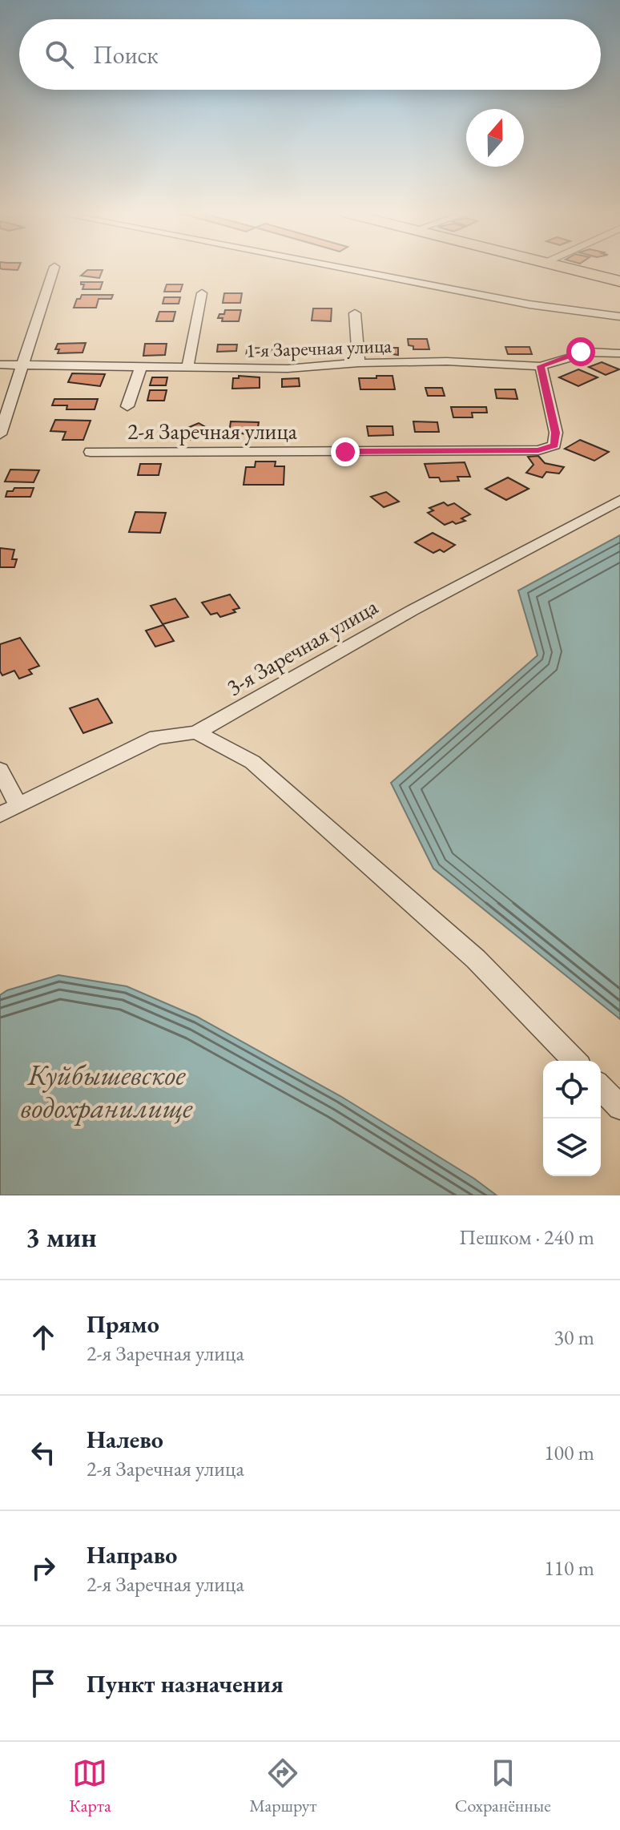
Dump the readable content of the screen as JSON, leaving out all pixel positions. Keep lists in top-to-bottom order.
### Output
{
  "streets": {
    "street": ["1-я Заречная улица", "2-я Заречная улица", "3-я Заречная улица"]
  },
  "crossings": [
    ["1-я Заречная улица", "2-я Заречная улица"]
  ],
  "water": ["Куйбышевское водохранилище"],
  "north": "top",
  "page": {
    "search": "Поиск",
    "heading": ["3 мин", "Пешком · 240 m"],
    "list": [
      ["Прямо", "2-я Заречная улица", "30 m"],
      ["Налево", "2-я Заречная улица", "100 m"],
      ["Направо", "2-я Заречная улица", "110 m"],
      "Пункт назначения"
    ],
    "nav": ["Карта", "Маршрут", "Сохранённые"]
  }
}
